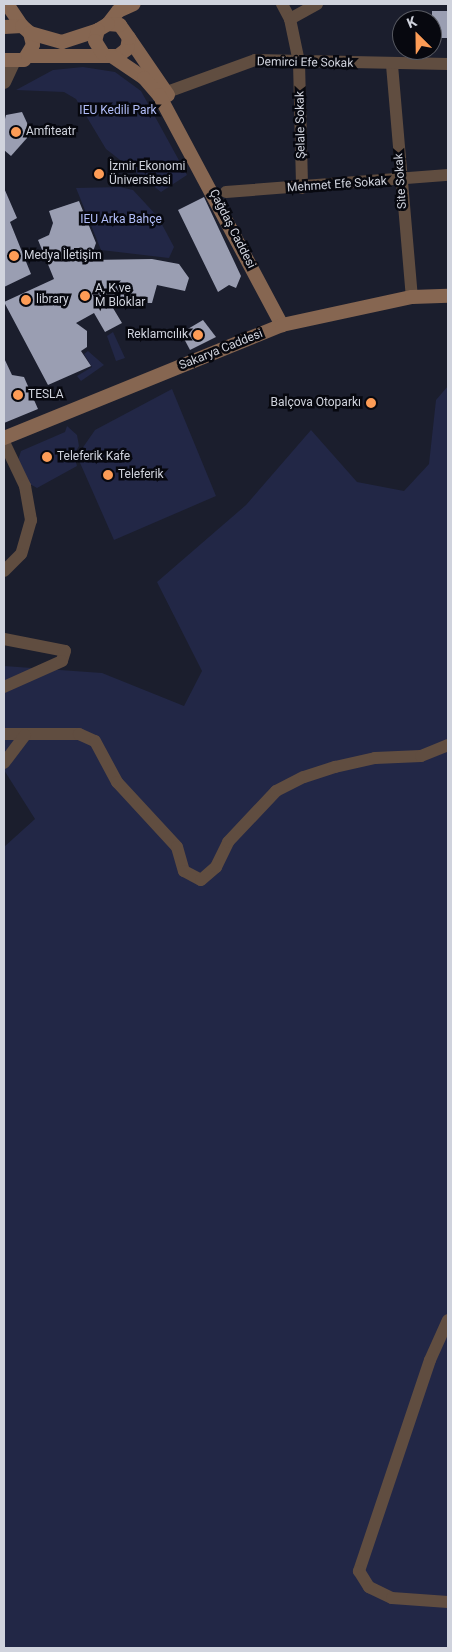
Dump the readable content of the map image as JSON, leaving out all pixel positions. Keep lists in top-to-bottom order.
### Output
{
  "streets": {
    "main road": ["Çağdaş Caddesi", "Sakarya Caddesi"],
    "street": [
      "Demirci Efe Sokak",
      "Şelale Sokak",
      "Site Sokak",
      "Mehmet Efe Sokak"
    ]
  },
  "crossings": [
    ["Demirci Efe Sokak", "Şelale Sokak"],
    ["Demirci Efe Sokak", "Site Sokak"],
    ["Demirci Efe Sokak", "Çağdaş Caddesi"],
    ["Şelale Sokak", "Mehmet Efe Sokak"],
    ["Site Sokak", "Mehmet Efe Sokak"],
    ["Site Sokak", "Sakarya Caddesi"],
    ["Çağdaş Caddesi", "Sakarya Caddesi"]
  ],
  "parks": ["IEU Kedili Park", "IEU Arka Bahçe"],
  "places": [
    "Amfiteatr",
    "İzmir Ekonomi Üniversitesi",
    "Medya İletişim",
    "A, K ve M Bloklar",
    "library",
    "Reklamcılık",
    "TESLA",
    "Balçova Otoparkı",
    "Teleferik Kafe",
    "Teleferik"
  ],
  "north": "top left"
}
